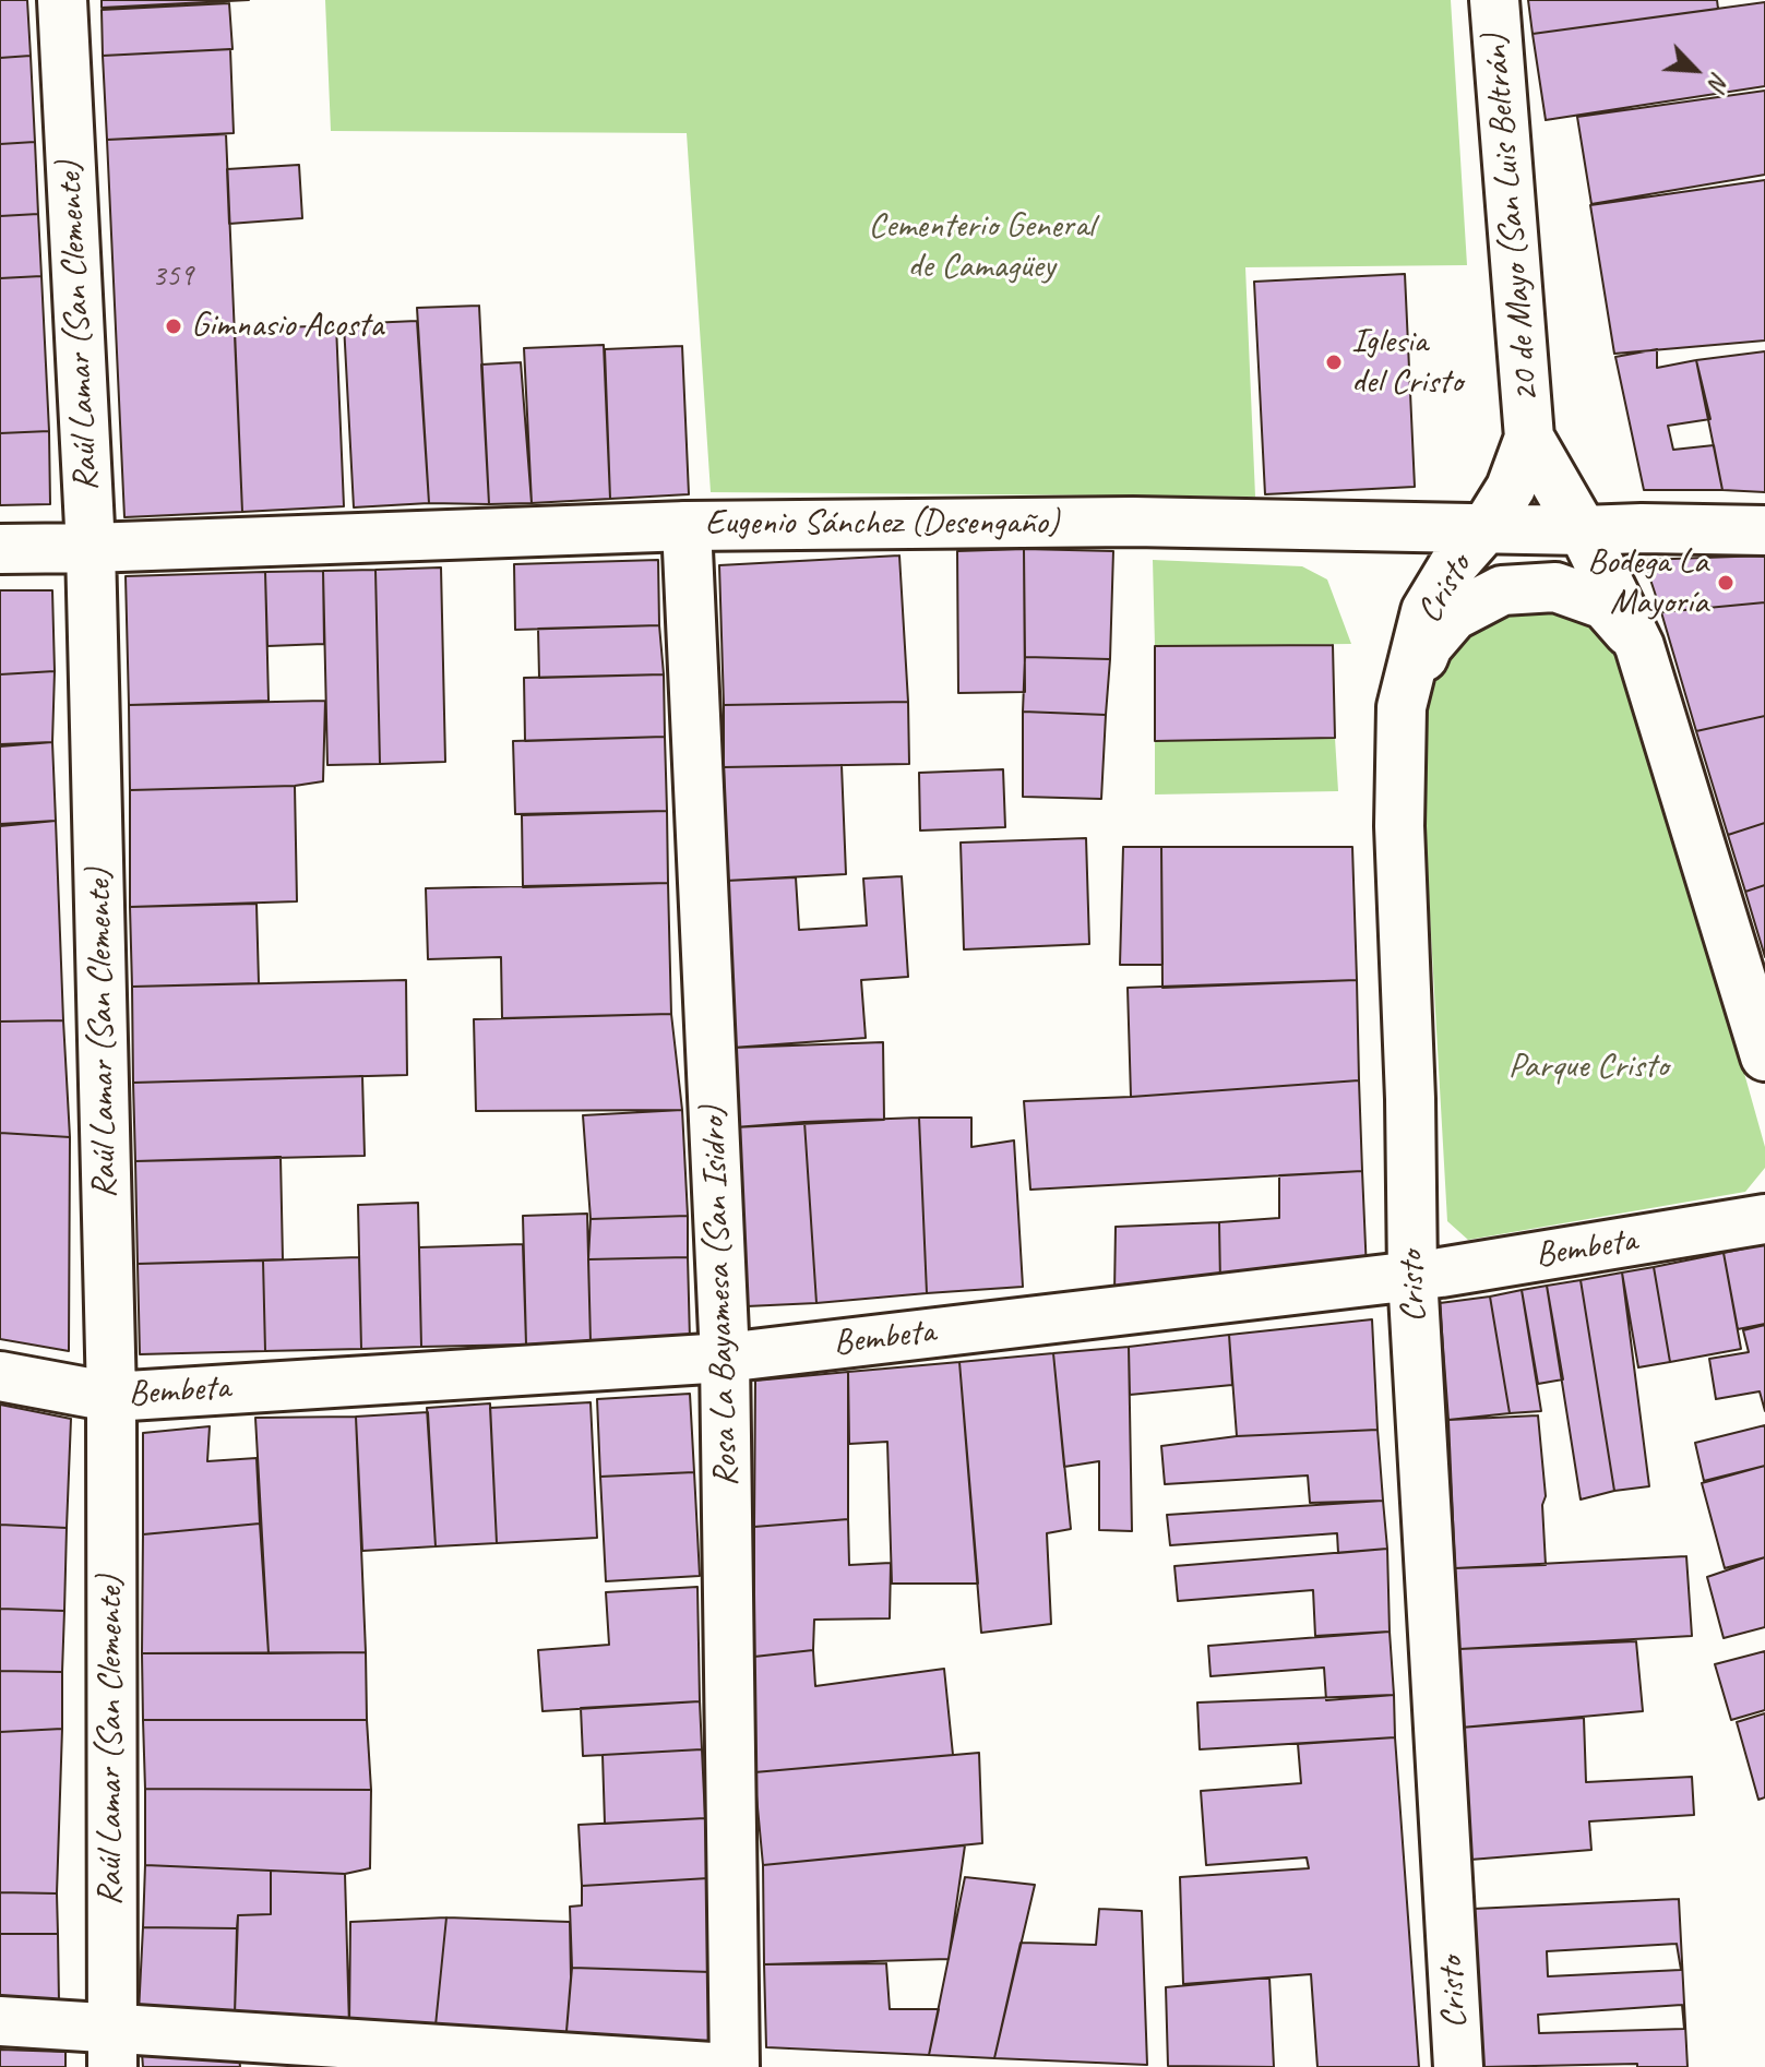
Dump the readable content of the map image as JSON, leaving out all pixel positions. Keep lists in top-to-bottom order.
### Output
{
  "streets": {
    "street": [
      "20 de Mayo (San Luis Beltrán)",
      "Raúl Lamar (San Clemente)",
      "Eugenio Sánchez (Desengaño)",
      "Cristo",
      "Bembeta",
      "Rosa La Bayamesa (San Isidro)"
    ]
  },
  "crossings": [
    ["20 de Mayo (San Luis Beltrán)", "Eugenio Sánchez (Desengaño)"],
    ["20 de Mayo (San Luis Beltrán)", "Cristo"],
    ["Raúl Lamar (San Clemente)", "Eugenio Sánchez (Desengaño)"],
    ["Raúl Lamar (San Clemente)", "Bembeta"],
    ["Eugenio Sánchez (Desengaño)", "Cristo"],
    ["Eugenio Sánchez (Desengaño)", "Rosa La Bayamesa (San Isidro)"],
    ["Cristo", "Bembeta"],
    ["Bembeta", "Rosa La Bayamesa (San Isidro)"]
  ],
  "parks": ["Cementerio General de Camagüey", "Parque Cristo"],
  "places": ["Gimnasio Acosta", "Iglesia del Cristo", "Bodega La Mayoría"],
  "house_numbers": ["359"],
  "north": "bottom right"
}
